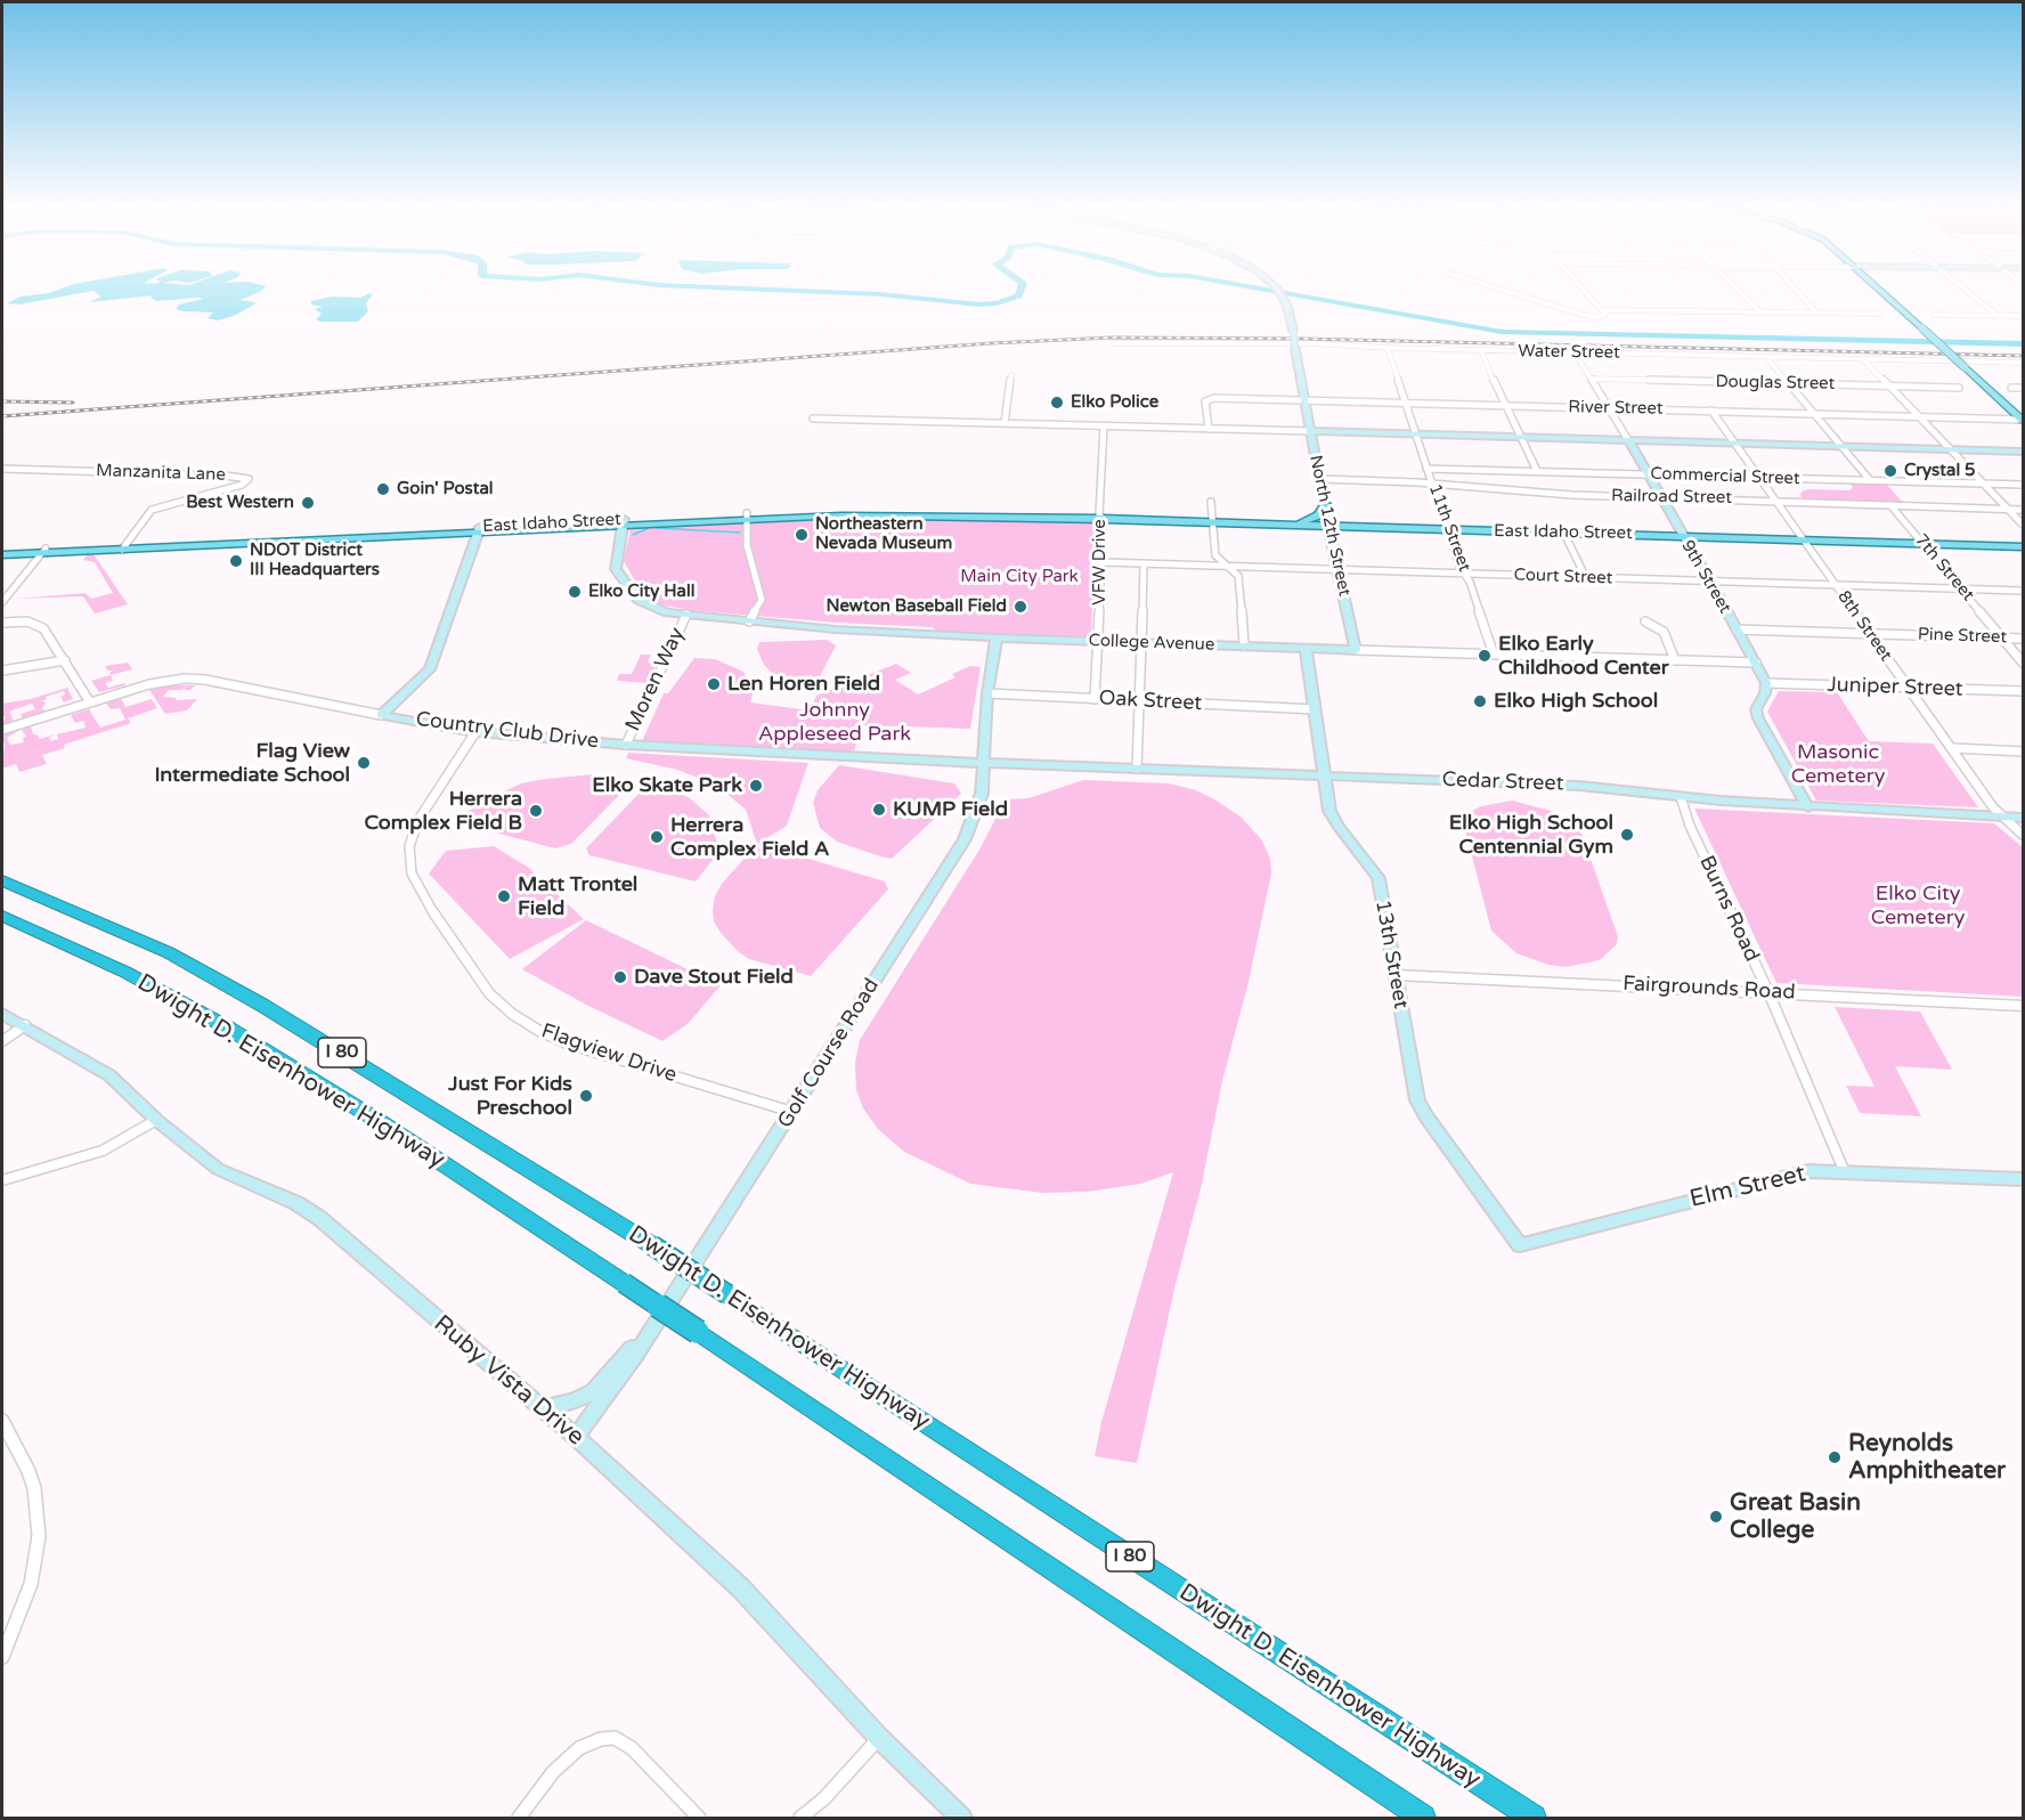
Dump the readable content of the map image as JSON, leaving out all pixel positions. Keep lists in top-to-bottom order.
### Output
{
  "streets": {
    "highway": ["I 80", "Dwight D. Eisenhower Highway"],
    "main road": ["East Idaho Street"],
    "street": [
      "Water Street",
      "Douglas Street",
      "River Street",
      "Manzanita Lane",
      "Commercial Street",
      "Railroad Street",
      "North 12th Street",
      "11th Street",
      "VFW Drive",
      "7th Street",
      "Court Street",
      "9th Street",
      "8th Street",
      "Pine Street",
      "College Avenue",
      "Moren Way",
      "Juniper Street",
      "Oak Street",
      "Country Club Drive",
      "Cedar Street",
      "Burns Road",
      "13th Street",
      "Fairgrounds Road",
      "Flagview Drive",
      "Golf Course Road",
      "Elm Street",
      "Ruby Vista Drive"
    ]
  },
  "crossings": [
    ["Water Street", "11th Street"],
    ["Water Street", "9th Street"],
    ["Douglas Street", "9th Street"],
    ["River Street", "North 12th Street"],
    ["River Street", "11th Street"],
    ["River Street", "9th Street"],
    ["River Street", "8th Street"],
    ["Manzanita Lane", "East Idaho Street"],
    ["Commercial Street", "11th Street"],
    ["Commercial Street", "9th Street"],
    ["Commercial Street", "8th Street"],
    ["Railroad Street", "North 12th Street"],
    ["Railroad Street", "11th Street"],
    ["Railroad Street", "7th Street"],
    ["Railroad Street", "9th Street"],
    ["Railroad Street", "8th Street"],
    ["East Idaho Street", "North 12th Street"],
    ["East Idaho Street", "11th Street"],
    ["East Idaho Street", "VFW Drive"],
    ["East Idaho Street", "7th Street"],
    ["East Idaho Street", "9th Street"],
    ["East Idaho Street", "8th Street"],
    ["East Idaho Street", "College Avenue"],
    ["North 12th Street", "Court Street"],
    ["North 12th Street", "College Avenue"],
    ["11th Street", "Court Street"],
    ["11th Street", "College Avenue"],
    ["VFW Drive", "Court Street"],
    ["VFW Drive", "College Avenue"],
    ["VFW Drive", "Oak Street"],
    ["7th Street", "Court Street"],
    ["7th Street", "Pine Street"],
    ["Court Street", "9th Street"],
    ["Court Street", "8th Street"],
    ["9th Street", "Pine Street"],
    ["9th Street", "College Avenue"],
    ["9th Street", "Juniper Street"],
    ["8th Street", "Pine Street"],
    ["8th Street", "Juniper Street"],
    ["8th Street", "Cedar Street"],
    ["College Avenue", "Moren Way"],
    ["College Avenue", "13th Street"],
    ["College Avenue", "Golf Course Road"],
    ["Moren Way", "Country Club Drive"],
    ["Oak Street", "13th Street"],
    ["Oak Street", "Golf Course Road"],
    ["Country Club Drive", "Cedar Street"],
    ["Country Club Drive", "Flagview Drive"],
    ["Country Club Drive", "Golf Course Road"],
    ["Cedar Street", "Burns Road"],
    ["Cedar Street", "13th Street"],
    ["Cedar Street", "Golf Course Road"],
    ["Burns Road", "Fairgrounds Road"],
    ["Burns Road", "Elm Street"],
    ["13th Street", "Fairgrounds Road"],
    ["13th Street", "Elm Street"],
    ["Flagview Drive", "Golf Course Road"],
    ["Golf Course Road", "Ruby Vista Drive"]
  ],
  "parks": [
    "Main City Park",
    "Johnny Appleseed Park",
    "Masonic Cemetery",
    "Elko City Cemetery"
  ],
  "places": [
    "Elko Police",
    "Crystal 5",
    "Goin' Postal",
    "Best Western",
    "Northeastern Nevada Museum",
    "NDOT District III Headquarters",
    "Elko City Hall",
    "Newton Baseball Field",
    "Elko Early Childhood Center",
    "Len Horen Field",
    "Elko High School",
    "Flag View Intermediate School",
    "Elko Skate Park",
    "KUMP Field",
    "Herrera Complex Field B",
    "Elko High School Centennial Gym",
    "Herrera Complex Field A",
    "Matt Trontel Field",
    "Dave Stout Field",
    "Just For Kids Preschool",
    "Reynolds Amphitheater",
    "Great Basin College"
  ]
}
